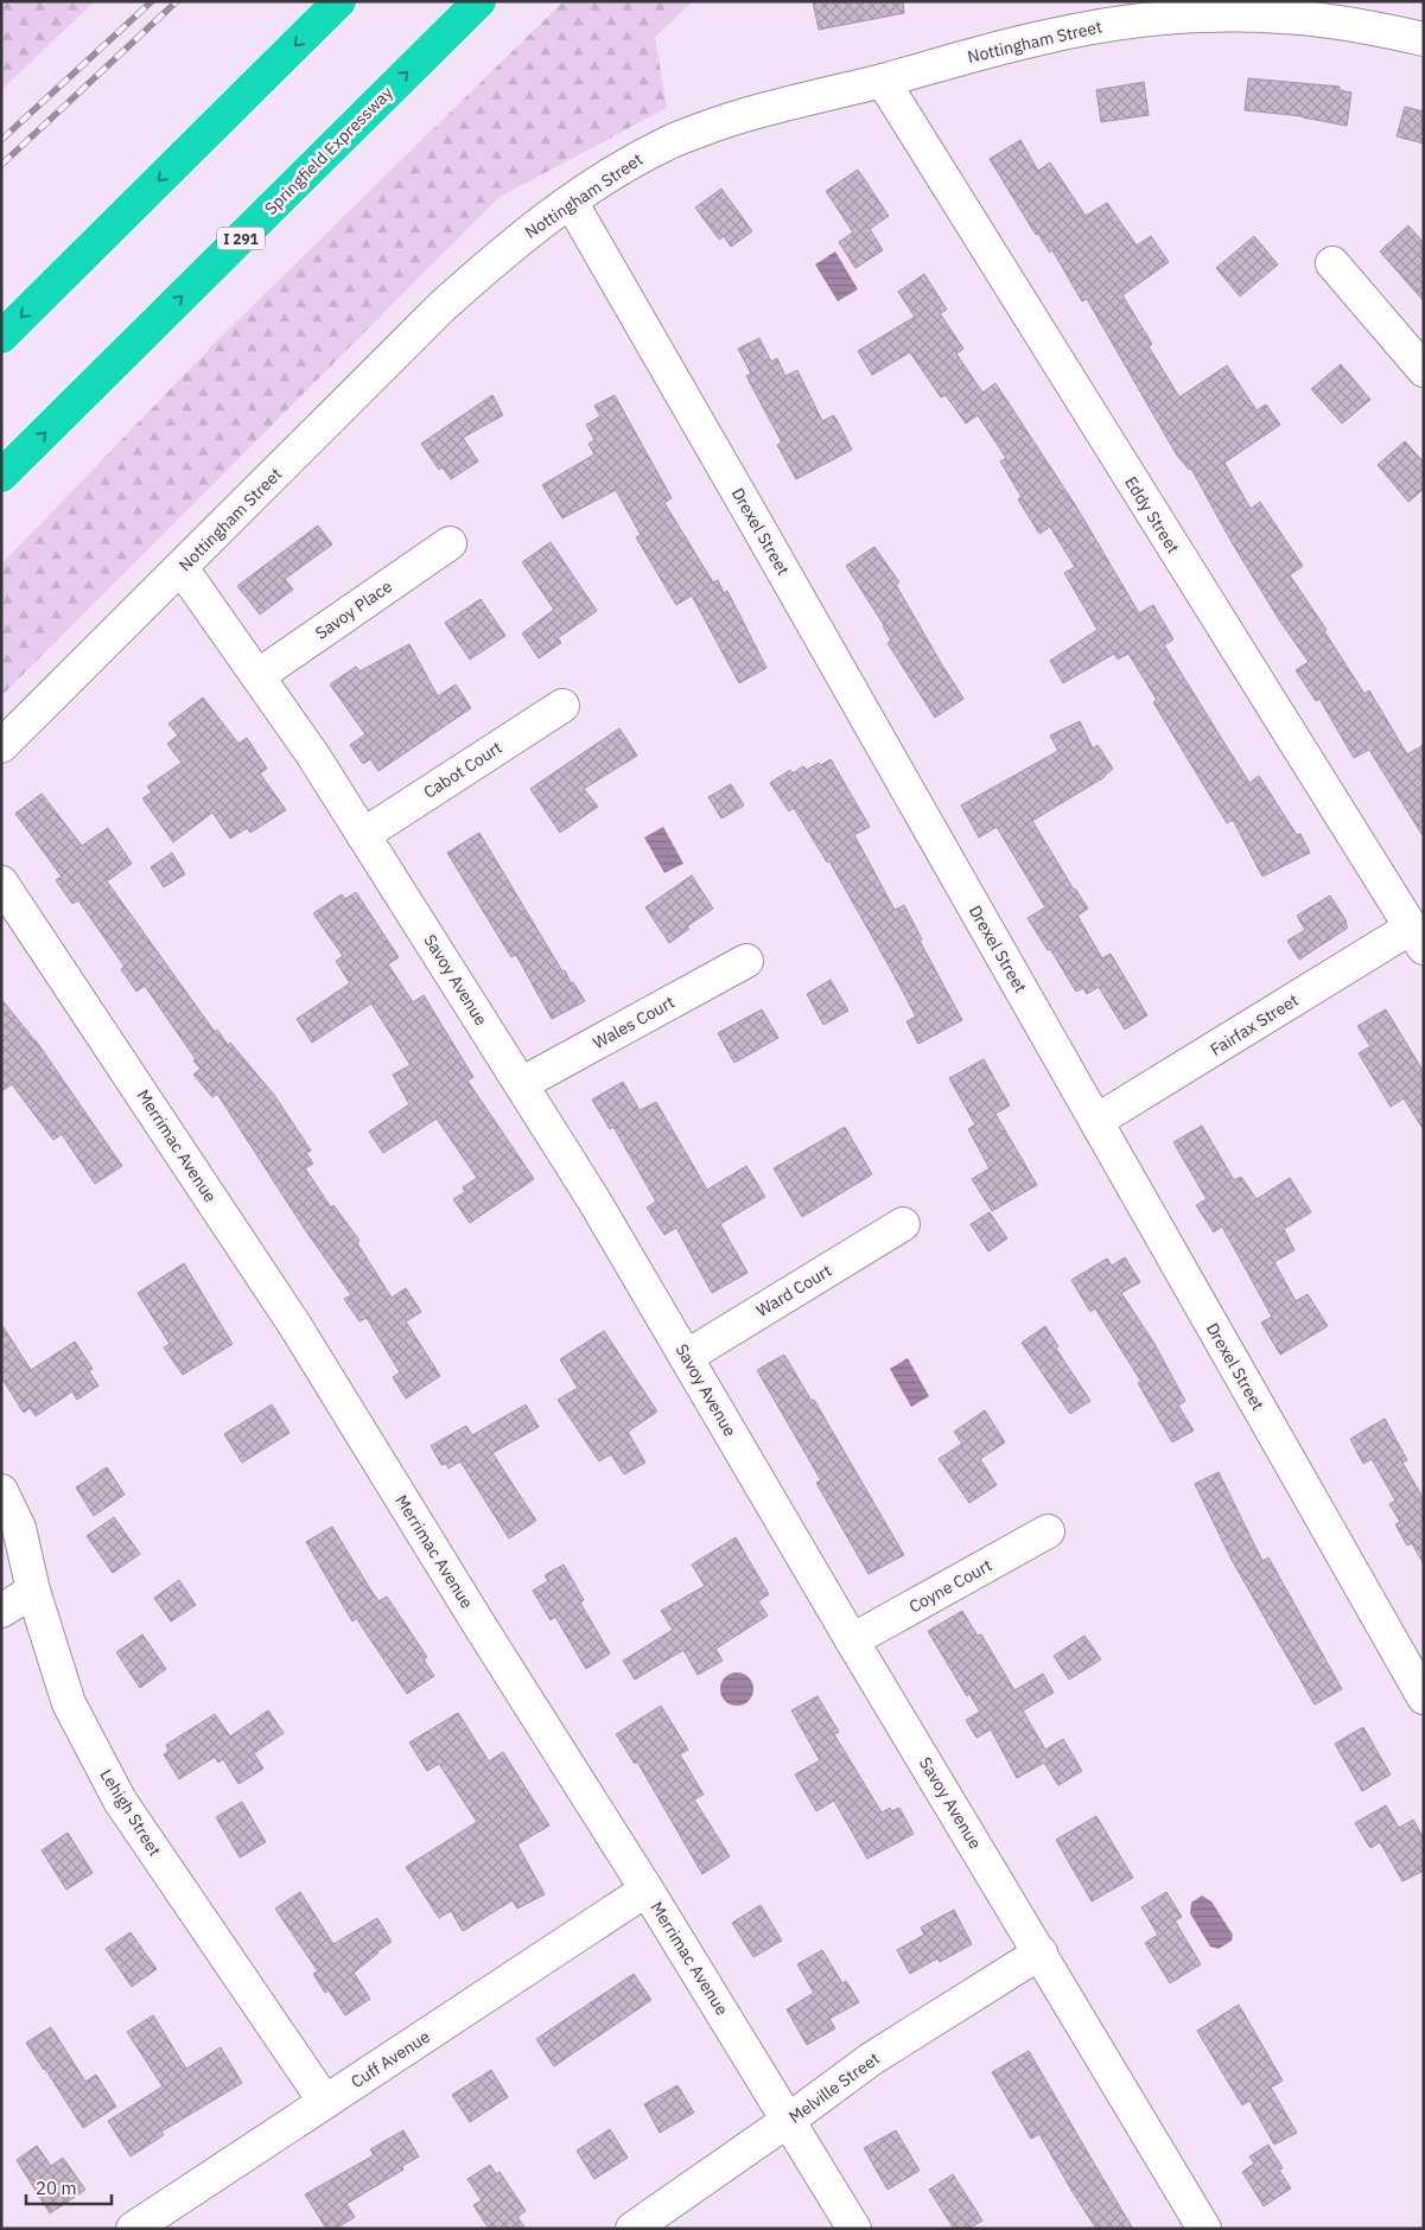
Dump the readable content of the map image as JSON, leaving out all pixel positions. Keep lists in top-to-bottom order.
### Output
{
  "streets": {
    "highway": ["Springfield Expressway", "I 291"],
    "street": [
      "Nottingham Street",
      "Eddy Street",
      "Drexel Street",
      "Savoy Place",
      "Cabot Court",
      "Savoy Avenue",
      "Wales Court",
      "Fairfax Street",
      "Merrimac Avenue",
      "Ward Court",
      "Coyne Court",
      "Lehigh Street",
      "Cuff Avenue",
      "Melville Street"
    ]
  },
  "crossings": [
    ["Nottingham Street", "Eddy Street"],
    ["Nottingham Street", "Drexel Street"],
    ["Nottingham Street", "Savoy Avenue"],
    ["Eddy Street", "Fairfax Street"],
    ["Drexel Street", "Fairfax Street"],
    ["Savoy Place", "Savoy Avenue"],
    ["Cabot Court", "Savoy Avenue"],
    ["Savoy Avenue", "Wales Court"],
    ["Savoy Avenue", "Ward Court"],
    ["Savoy Avenue", "Coyne Court"],
    ["Savoy Avenue", "Melville Street"],
    ["Merrimac Avenue", "Cuff Avenue"],
    ["Merrimac Avenue", "Melville Street"],
    ["Lehigh Street", "Cuff Avenue"]
  ],
  "scale_bar": "20 m"
}
